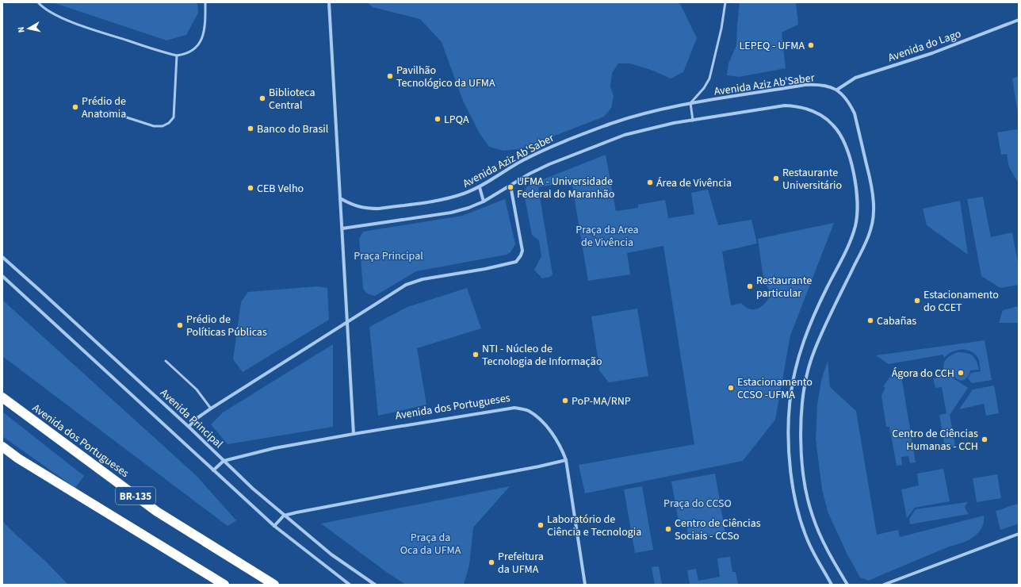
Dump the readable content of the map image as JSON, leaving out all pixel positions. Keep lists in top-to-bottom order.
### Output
{
  "streets": {
    "highway": ["Avenida dos Portugueses", "BR-135"],
    "street": ["Avenida do Lago", "Avenida Aziz Ab'Saber", "Avenida Principal"]
  },
  "crossings": [
    ["Avenida do Lago", "Avenida Aziz Ab'Saber"],
    ["Avenida dos Portugueses", "Avenida Principal"]
  ],
  "parks": [
    "Praça da Area de Vivência",
    "Praça Principal",
    "Praça do CCSO",
    "Praça da Oca da UFMA"
  ],
  "places": [
    "LEPEQ - UFMA",
    "Pavilhão Tecnológico da UFMA",
    "Biblioteca Central",
    "Prédio de Anatomia",
    "LPQA",
    "Banco do Brasil",
    "Restaurante Universitário",
    "Área de Vivência",
    "UFMA - Universidade Federal do Maranhão",
    "CEB Velho",
    "Restaurante particular",
    "Estacionamento do CCET",
    "Cabañas",
    "Prédio de Políticas Públicas",
    "NTI - Núcleo de Tecnologia de Informação",
    "Ágora do CCH",
    "Estacionamento CCSO -UFMA",
    "PoP-MA/RNP",
    "Centro de Ciências Humanas - CCH",
    "Laboratório de Ciência e Tecnologia",
    "Centro de Ciências Sociais - CCSo",
    "Prefeitura da UFMA"
  ],
  "north": "left"
}
